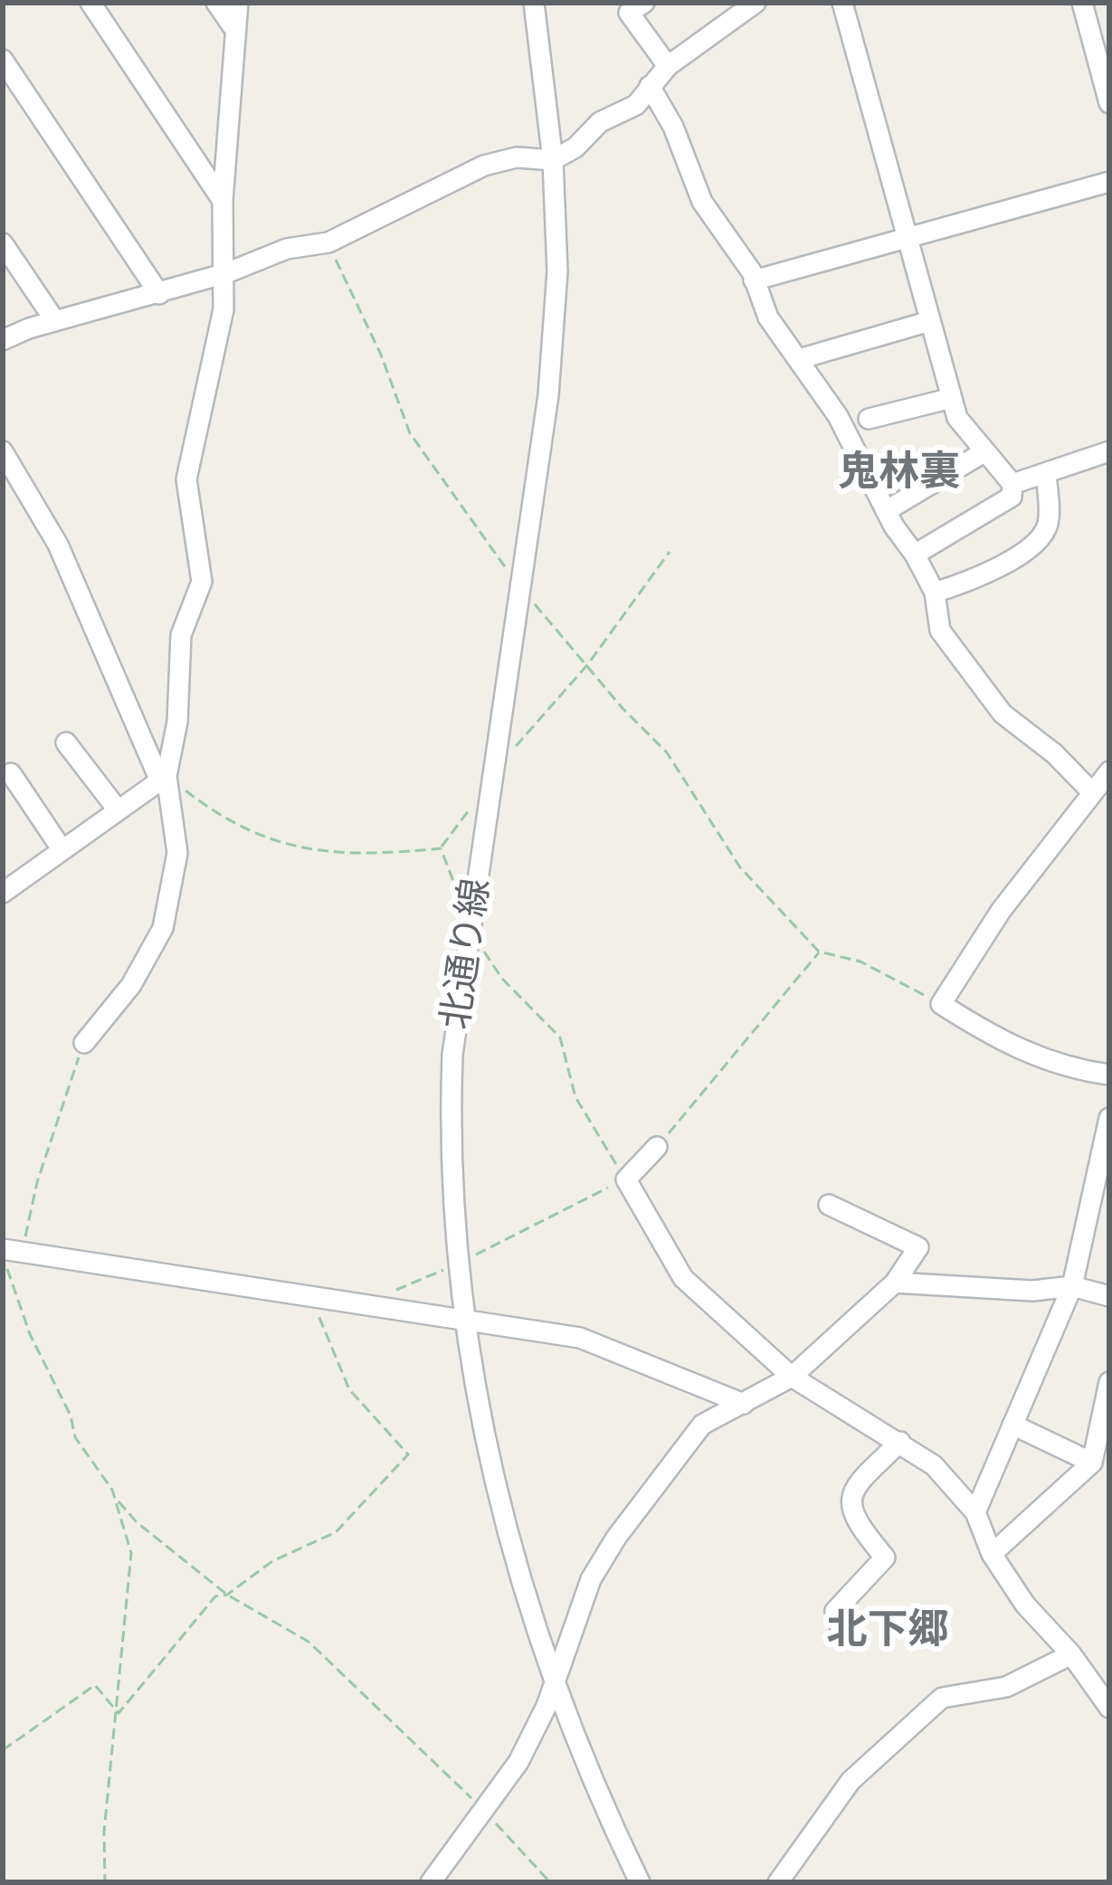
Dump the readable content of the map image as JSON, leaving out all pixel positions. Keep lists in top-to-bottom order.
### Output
{
  "streets": {
    "street": ["北通り線"]
  },
  "districts": ["鬼林裏", "北下郷"]
}
